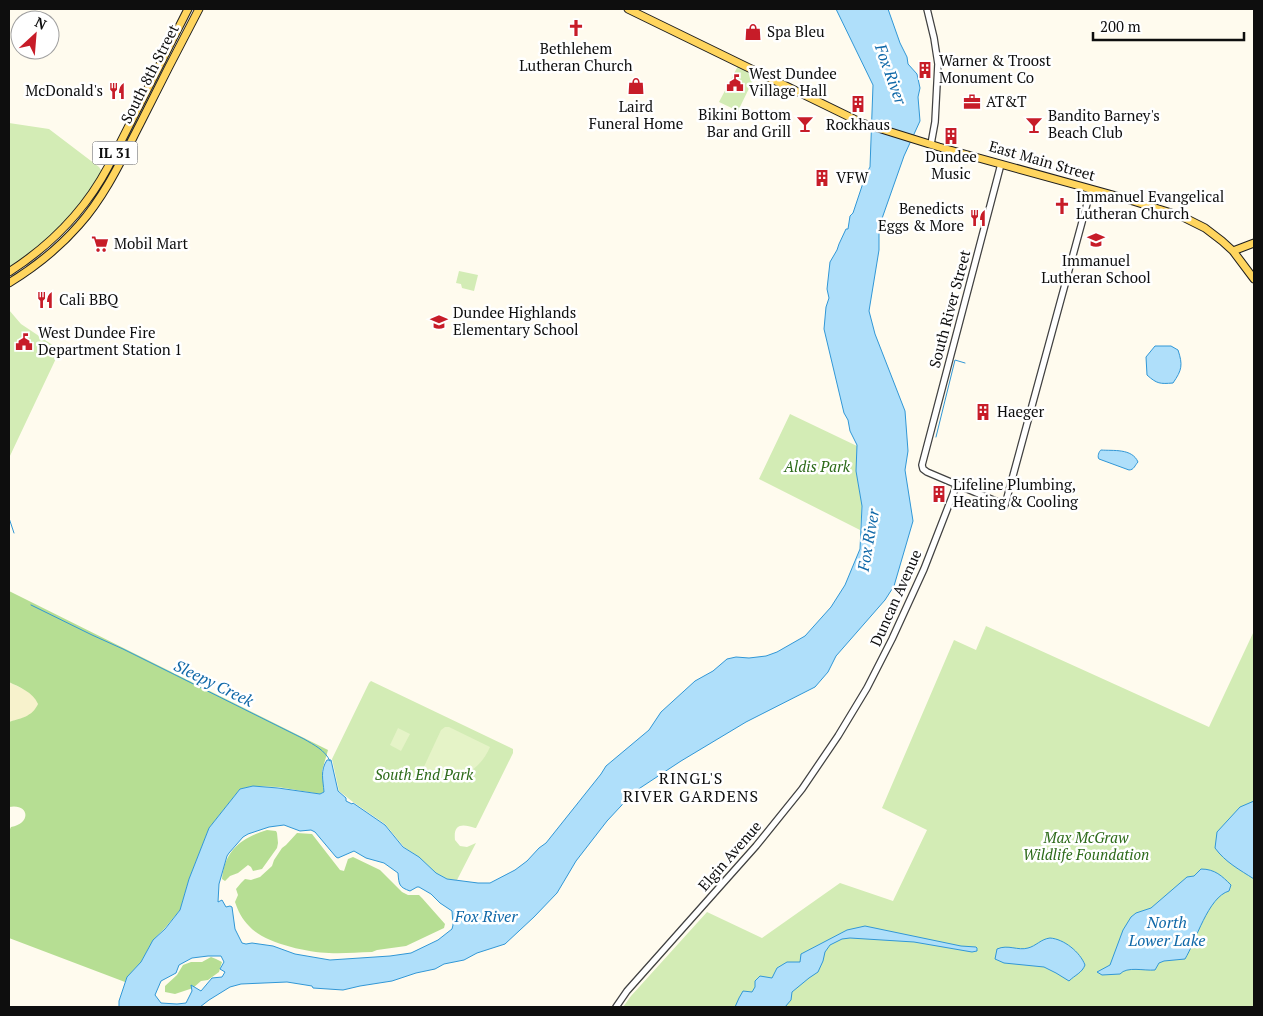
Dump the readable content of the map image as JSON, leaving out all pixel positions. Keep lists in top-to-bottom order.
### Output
{
  "streets": {
    "main road": ["South 8th Street", "IL 31", "East Main Street"],
    "street": ["South River Street", "Duncan Avenue", "Elgin Avenue"]
  },
  "crossings": [
    ["East Main Street", "South River Street"],
    ["South River Street", "Duncan Avenue"],
    ["Duncan Avenue", "Elgin Avenue"]
  ],
  "districts": ["RINGL'S RIVER GARDENS"],
  "water": ["Fox River", "Sleepy Creek", "North Lower Lake"],
  "parks": ["Aldis Park", "South End Park", "Max McGraw Wildlife Foundation"],
  "places": {
    "church": ["Bethlehem Lutheran Church", "Immanuel Evangelical Lutheran Church"],
    "shop": ["Spa Bleu", "Laird Funeral Home"],
    "building": [
      "Warner & Troost Monument Co",
      "Rockhaus",
      "Dundee Music",
      "VFW",
      "Haeger",
      "Lifeline Plumbing, Heating & Cooling"
    ],
    "public building": ["West Dundee Village Hall", "West Dundee Fire Department Station 1"],
    "restaurant": ["McDonald's", "Benedicts Eggs & More", "Cali BBQ"],
    "office": ["AT&T"],
    "bar": ["Bikini Bottom Bar and Grill", "Bandito Barney's Beach Club"],
    "school or university": ["Immanuel Lutheran School", "Dundee Highlands Elementary School"],
    "supermarket": ["Mobil Mart"]
  },
  "scale_bar": "200 m",
  "north": "top right"
}
